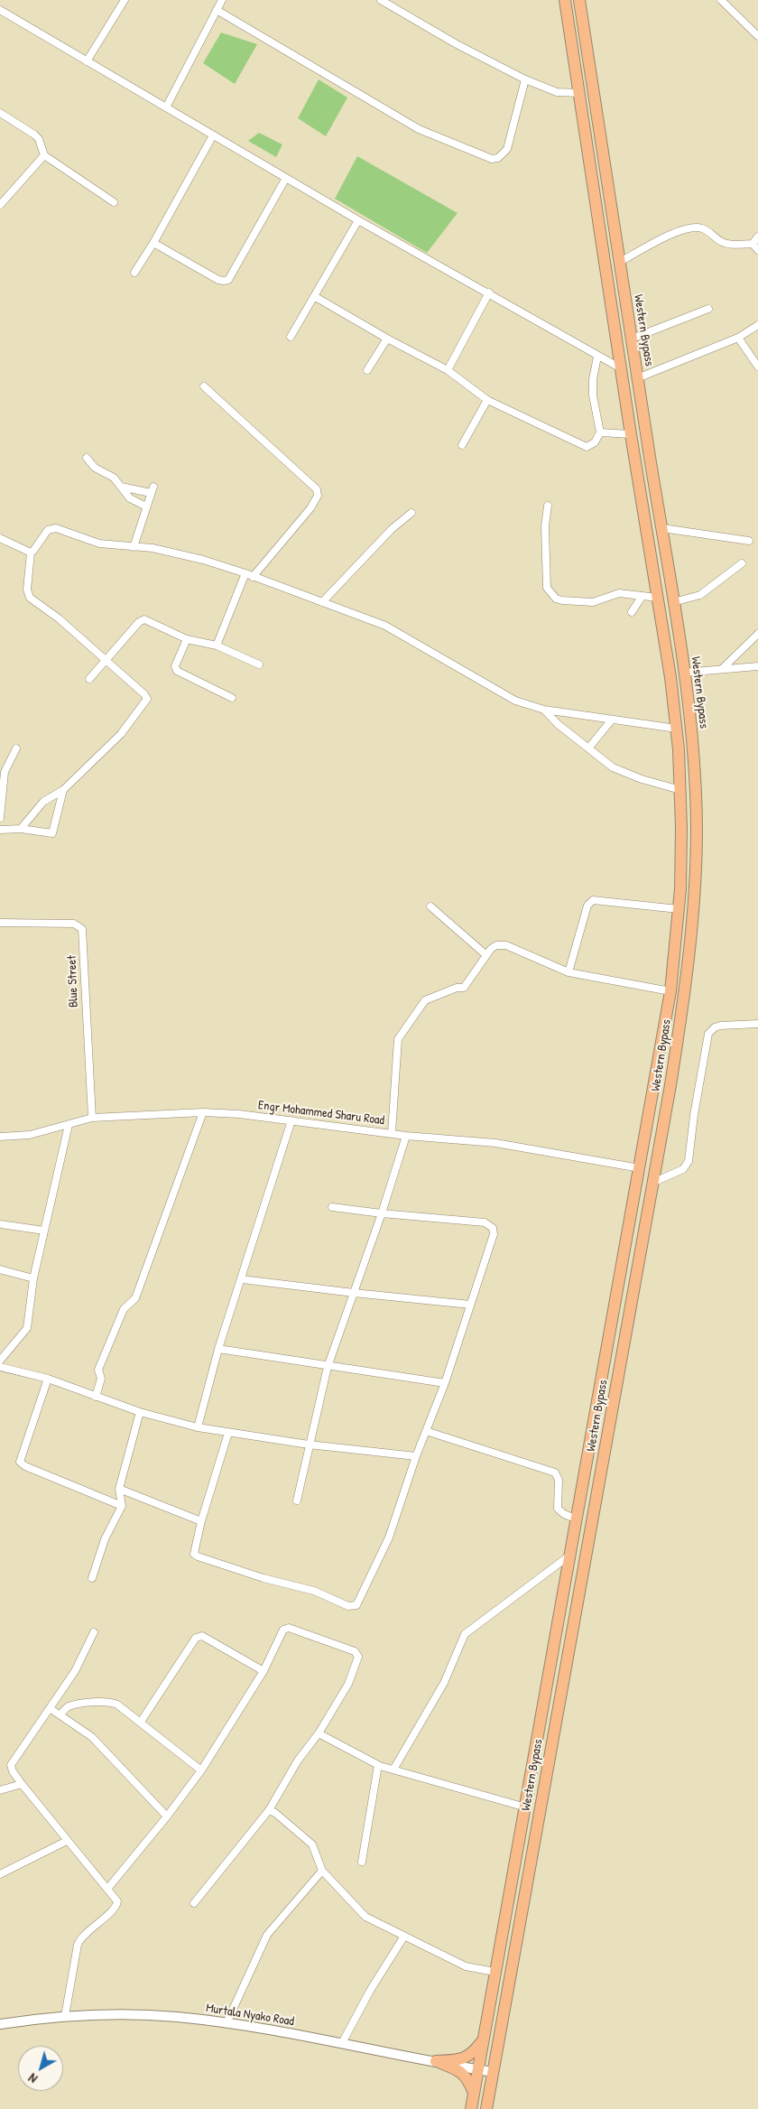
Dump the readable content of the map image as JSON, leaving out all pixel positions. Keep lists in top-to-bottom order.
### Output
{
  "streets": {
    "main road": ["Western Bypass"],
    "street": ["Blue Street", "Engr Mohammed Sharu Road", "Murtala Nyako Road"]
  },
  "crossings": [
    ["Western Bypass", "Engr Mohammed Sharu Road"],
    ["Western Bypass", "Murtala Nyako Road"],
    ["Blue Street", "Engr Mohammed Sharu Road"]
  ],
  "north": "bottom left"
}
